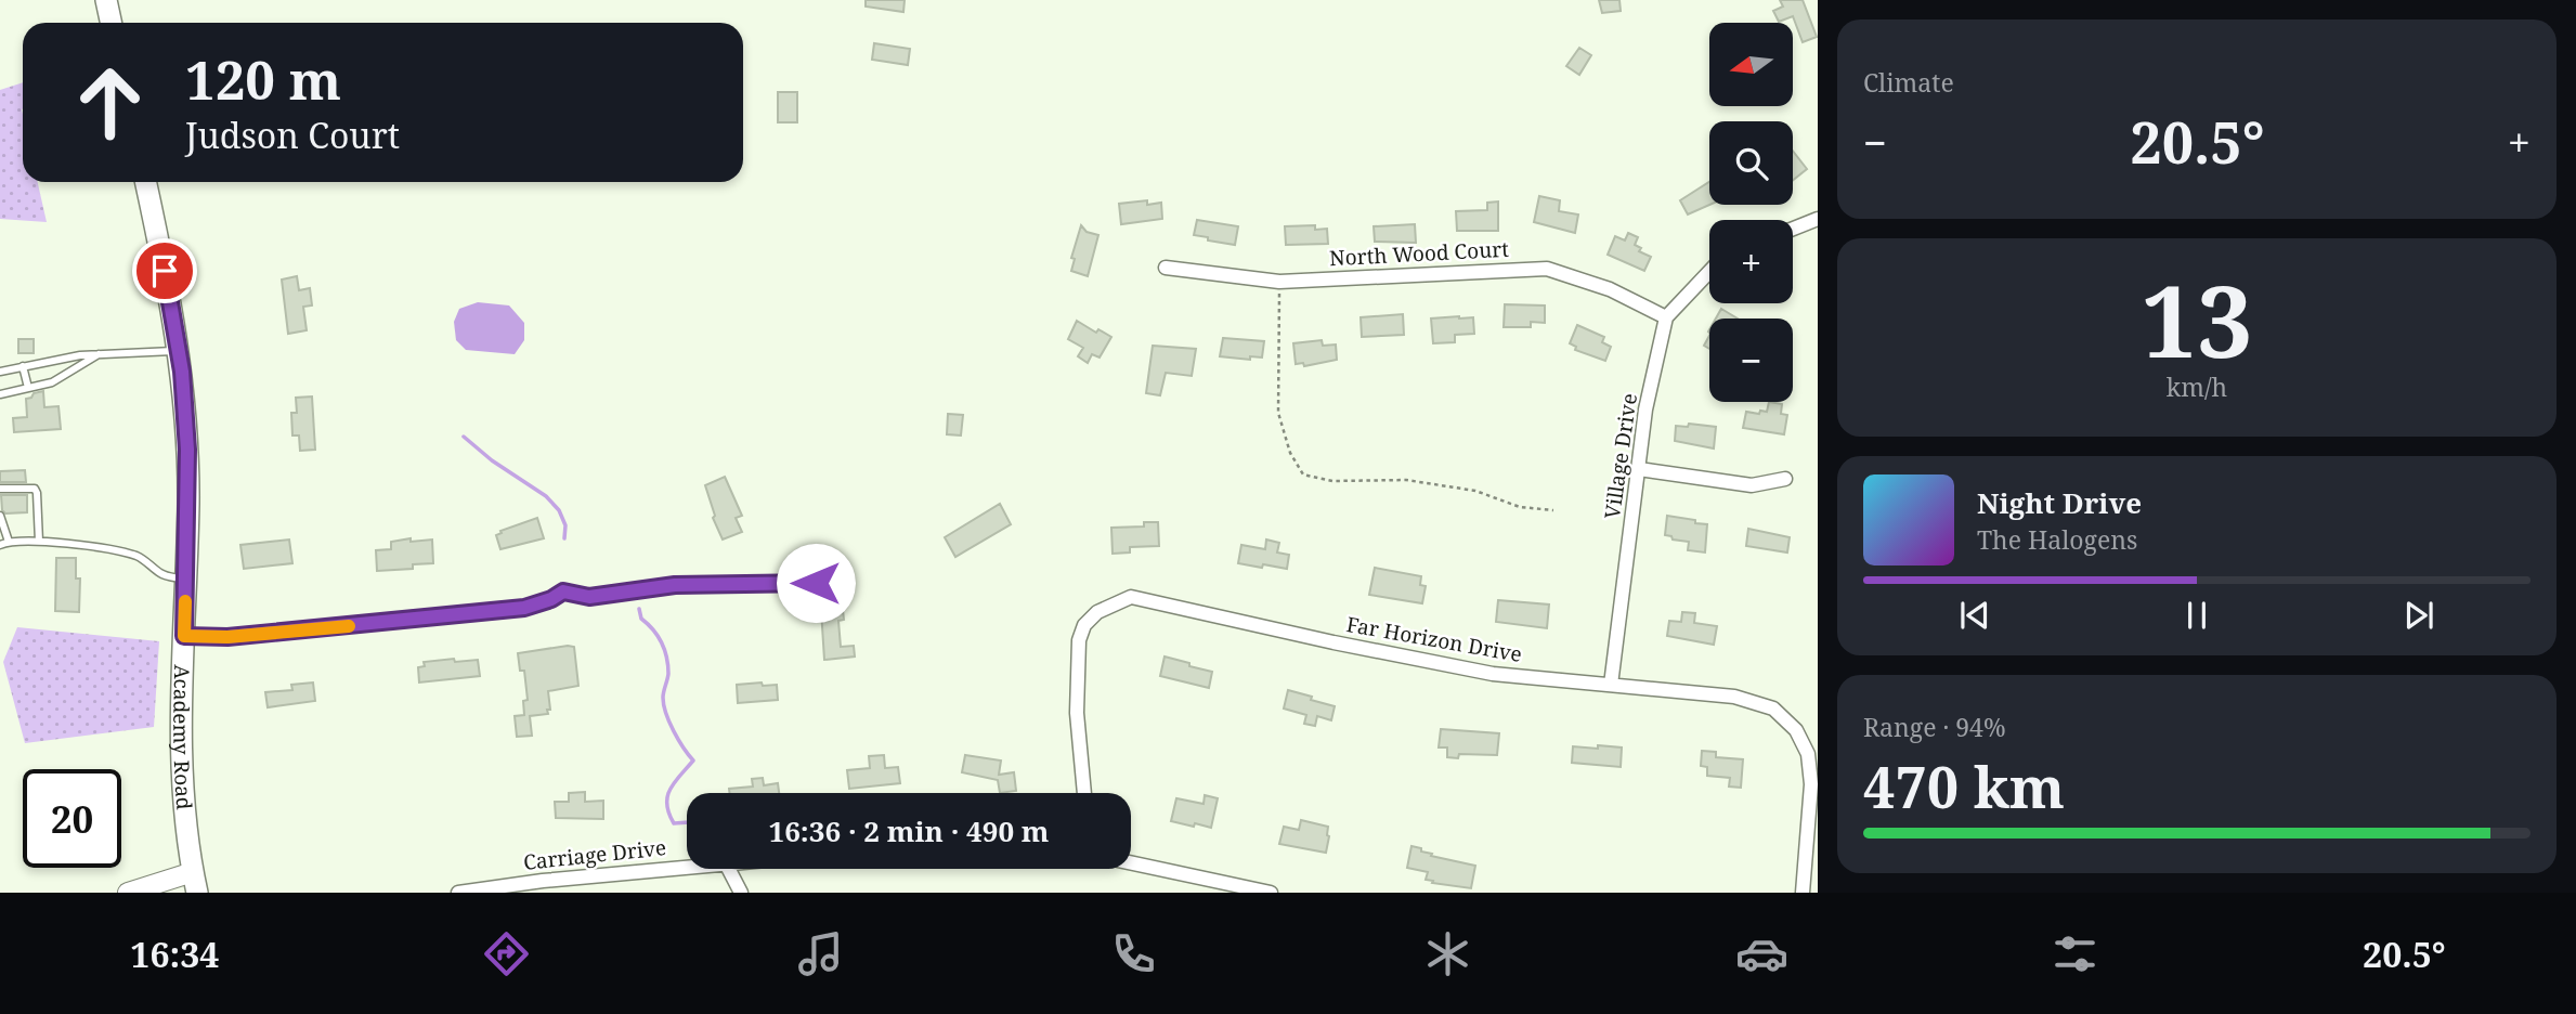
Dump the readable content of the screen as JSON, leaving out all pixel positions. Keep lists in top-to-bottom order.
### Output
{
  "streets": {
    "main road": ["Academy Road"],
    "street": [
      "North Wood Court",
      "Village Drive",
      "Far Horizon Drive",
      "Carriage Drive"
    ]
  },
  "crossings": [
    ["North Wood Court", "Village Drive"],
    ["Village Drive", "Far Horizon Drive"]
  ],
  "north": "left",
  "page": {
    "tile": [
      "Climate",
      ["13", "km/h"],
      ["Range · 94%", "470 km"]
    ],
    "map_buttons": ["+", "−"],
    "turn": ["120 m", "Judson Court"],
    "heat": ["−", "20.5°", "+"],
    "song": ["Night Drive", "The Halogens"],
    "limit": "20",
    "trip": "16:36 · 2 min · 490 m",
    "tabs": ["16:34", "20.5°"]
  }
}
